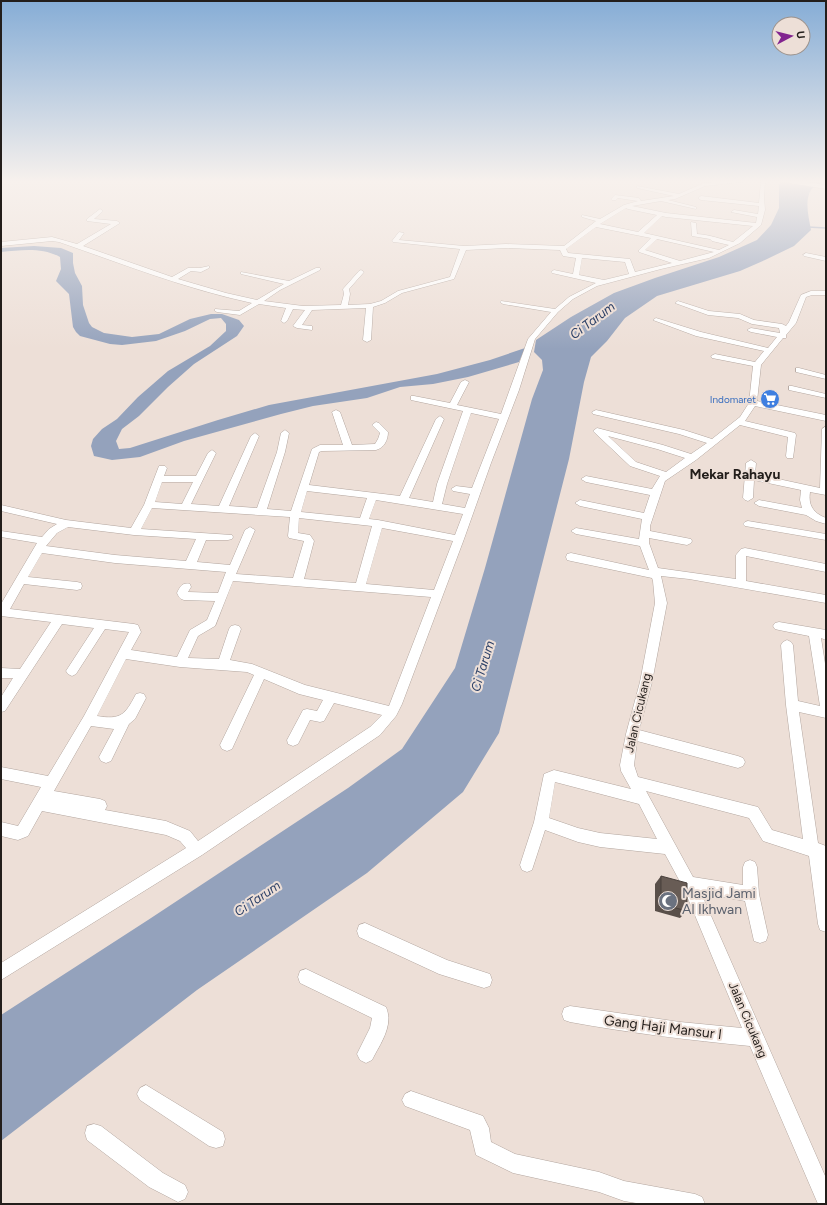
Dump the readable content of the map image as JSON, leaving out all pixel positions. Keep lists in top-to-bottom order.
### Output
{
  "streets": {
    "street": ["Jalan Cicukang", "Gang Haji Mansur I"]
  },
  "crossings": [
    ["Jalan Cicukang", "Gang Haji Mansur I"]
  ],
  "districts": ["Mekar Rahayu"],
  "water": ["Ci Tarum"],
  "places": {
    "supermarket": ["Indomaret"],
    "mosque": ["Masjid Jami Al Ikhwan"]
  },
  "north": "right"
}
